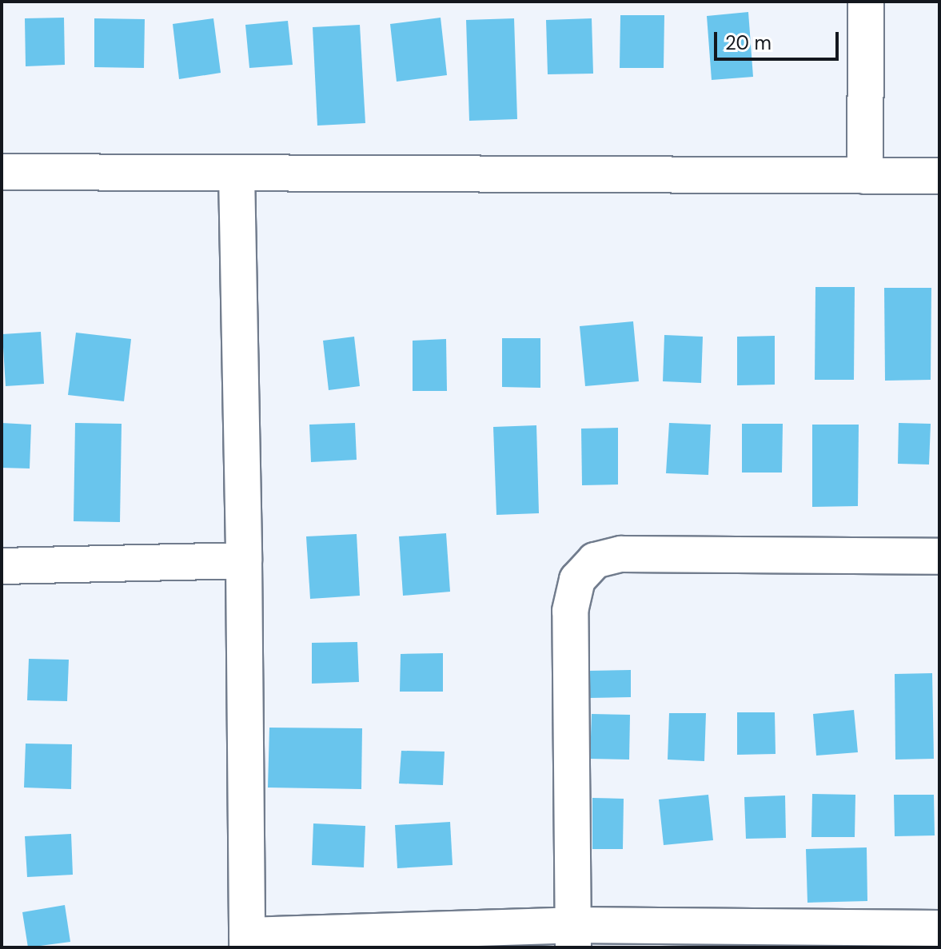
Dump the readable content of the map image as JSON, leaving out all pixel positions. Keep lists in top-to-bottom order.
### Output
{
  "scale_bar": "20 m"
}
